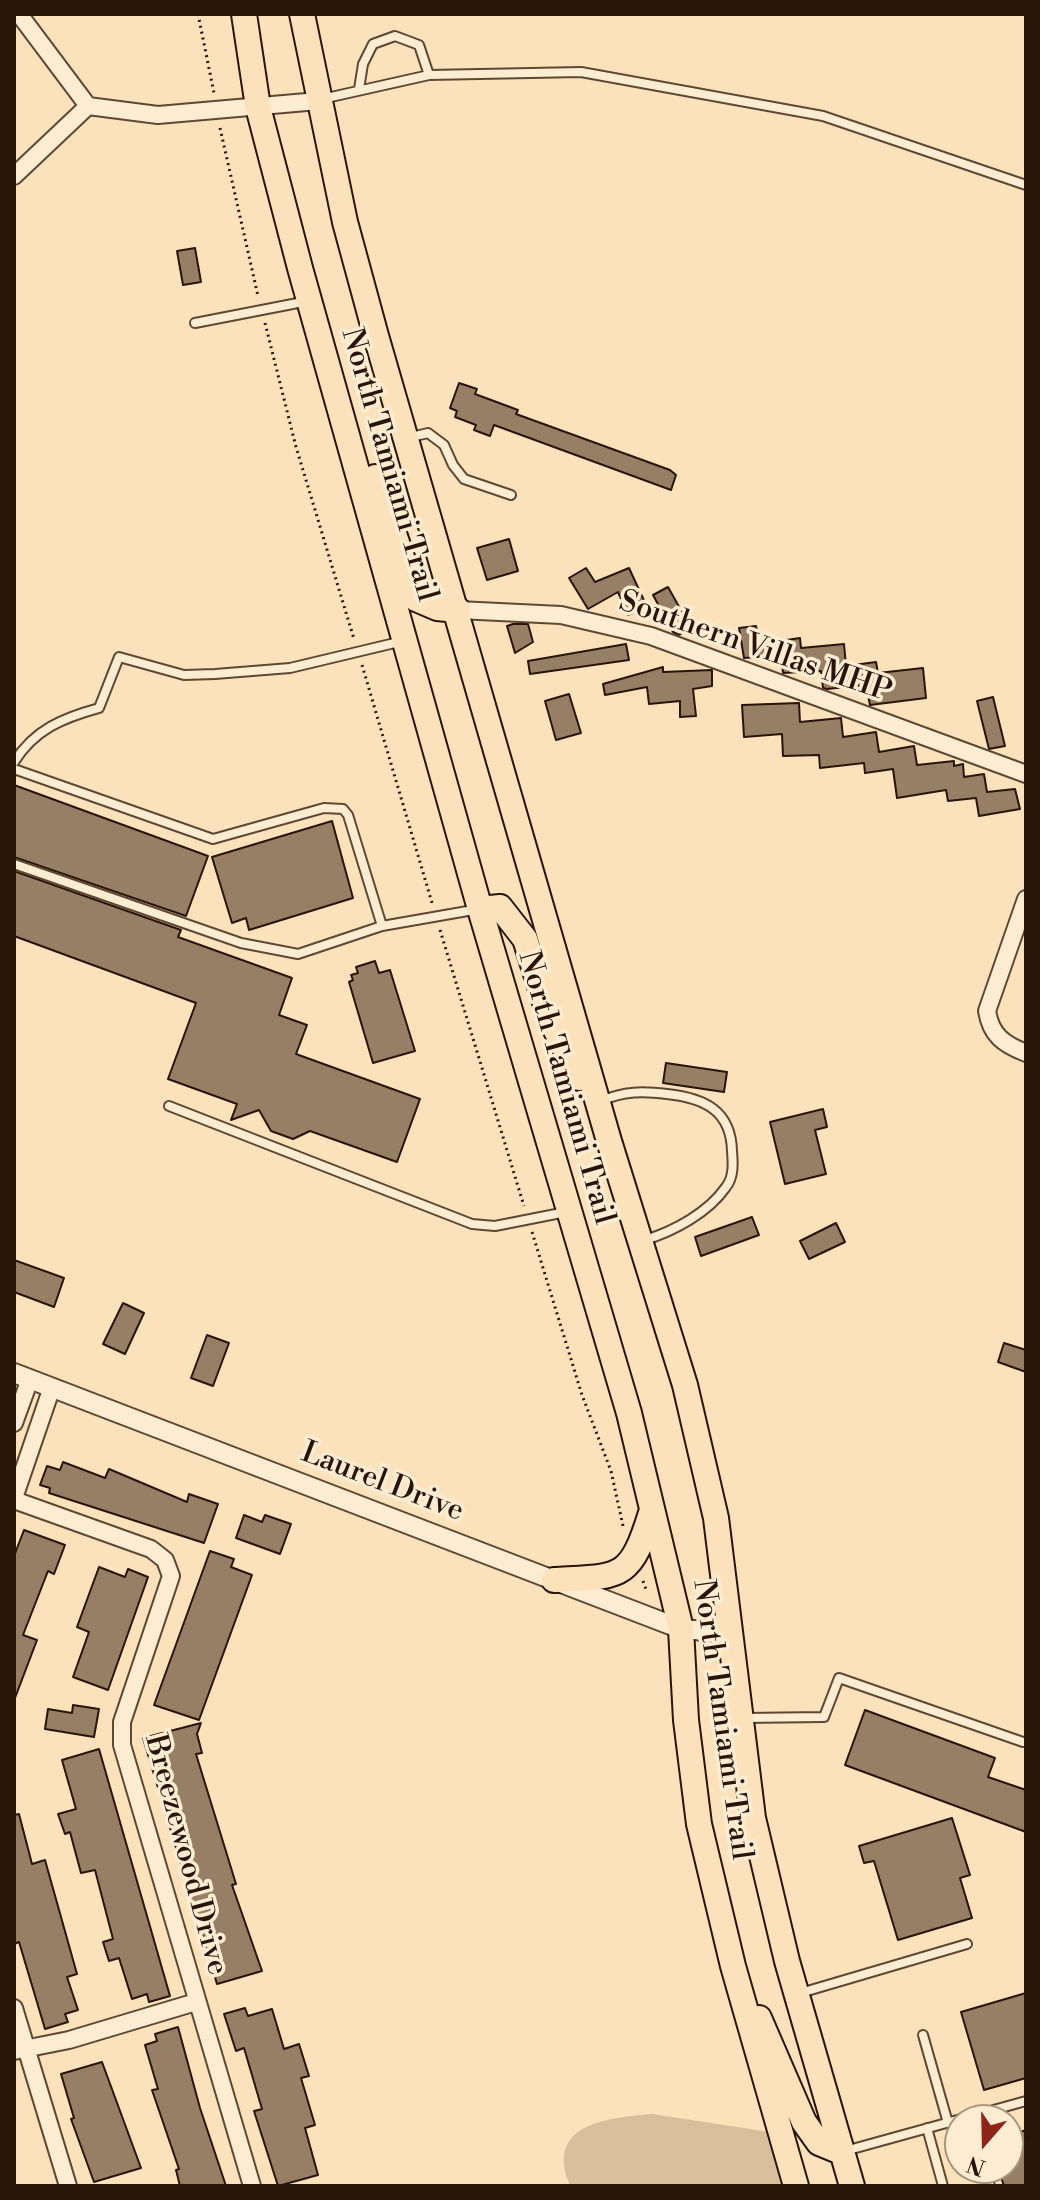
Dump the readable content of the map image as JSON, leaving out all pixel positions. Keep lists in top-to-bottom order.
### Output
{
  "streets": {
    "main road": ["North Tamiami Trail"],
    "street": ["Southern Villas MHP", "Laurel Drive", "Breezewood Drive"]
  },
  "crossings": [
    ["North Tamiami Trail", "Southern Villas MHP"],
    ["North Tamiami Trail", "Laurel Drive"]
  ],
  "north": "bottom"
}
